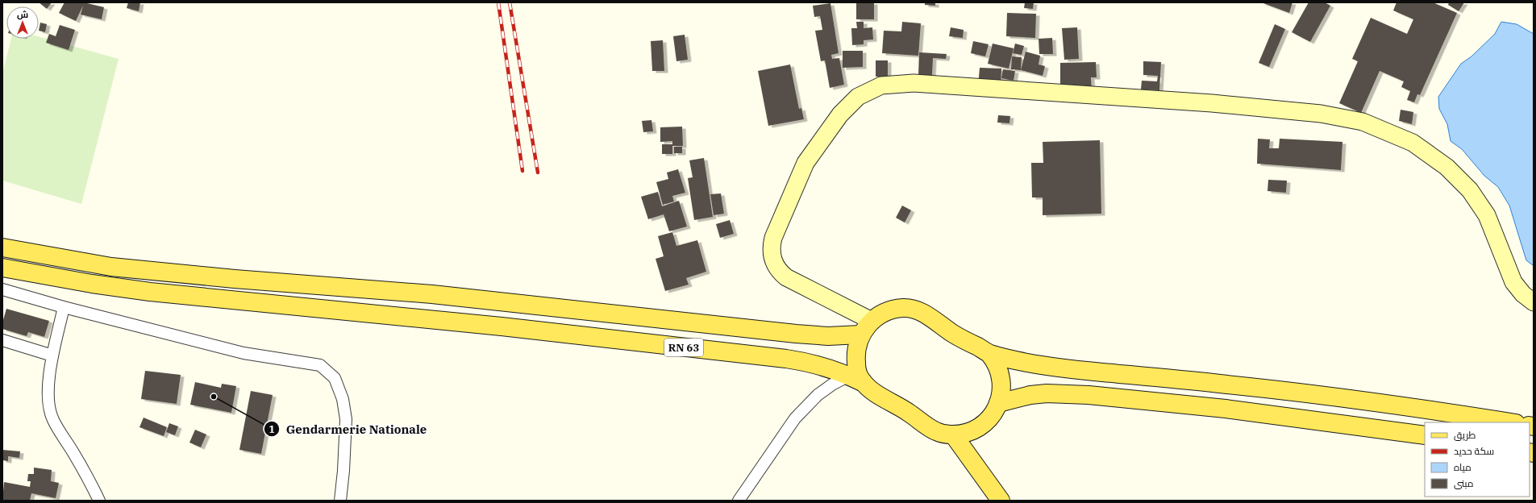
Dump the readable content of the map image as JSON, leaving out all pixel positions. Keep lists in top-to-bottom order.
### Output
{
  "streets": {
    "main road": ["RN 63"]
  },
  "places": ["Gendarmerie Nationale"],
  "legend": [
    "طريق",
    "سكة حديد",
    "مياه",
    "مبنى"
  ],
  "north": "top"
}
